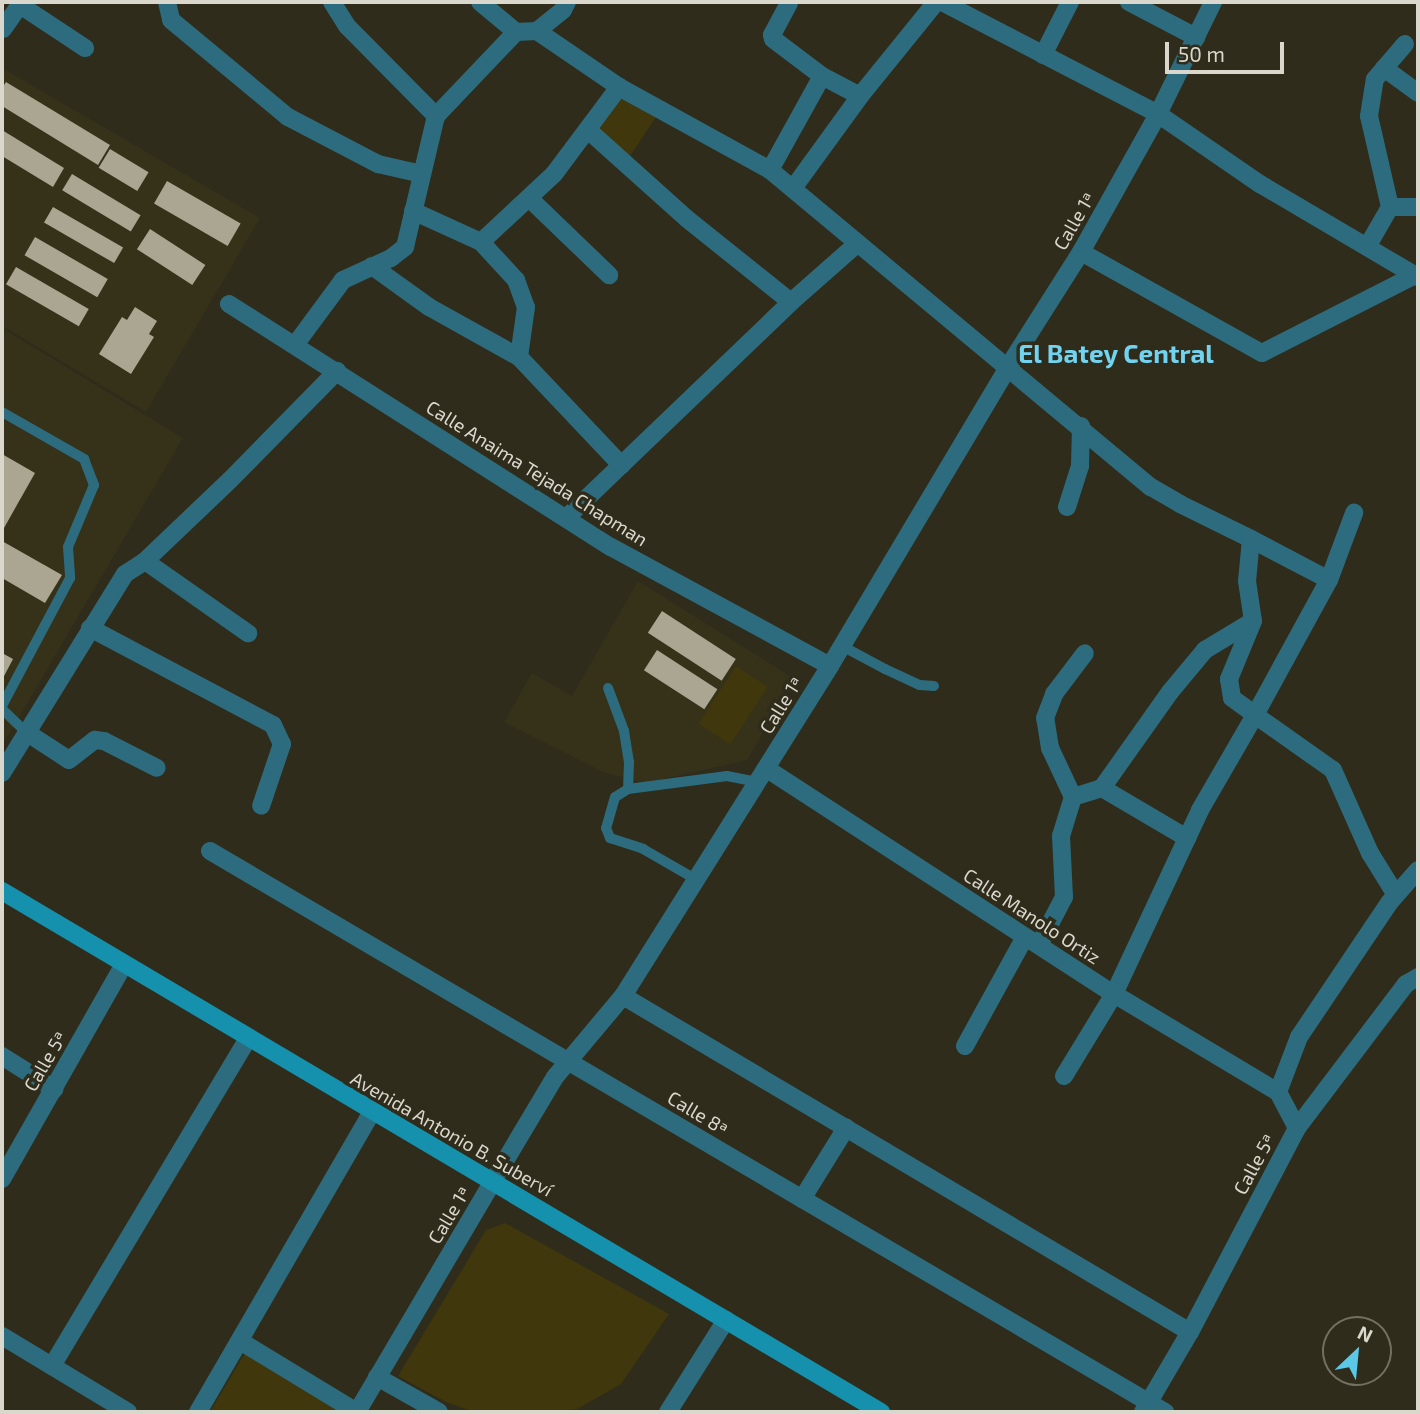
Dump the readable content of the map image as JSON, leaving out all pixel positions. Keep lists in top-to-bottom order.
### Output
{
  "streets": {
    "main road": ["Avenida Antonio B. Suberví"],
    "street": [
      "Calle 1ª",
      "Calle Anaima Tejada Chapman",
      "Calle Manolo Ortiz",
      "Calle 5ª",
      "Calle 8ª"
    ]
  },
  "crossings": [
    ["Calle 1ª", "Calle Anaima Tejada Chapman"],
    ["Calle 1ª", "Calle Manolo Ortiz"],
    ["Calle 1ª", "Calle 8ª"],
    ["Calle 1ª", "Avenida Antonio B. Suberví"],
    ["Calle Manolo Ortiz", "Calle 5ª"],
    ["Calle 5ª", "Calle 8ª"],
    ["Calle 5ª", "Avenida Antonio B. Suberví"]
  ],
  "districts": ["El Batey Central"],
  "scale_bar": "50 m",
  "north": "top right"
}
